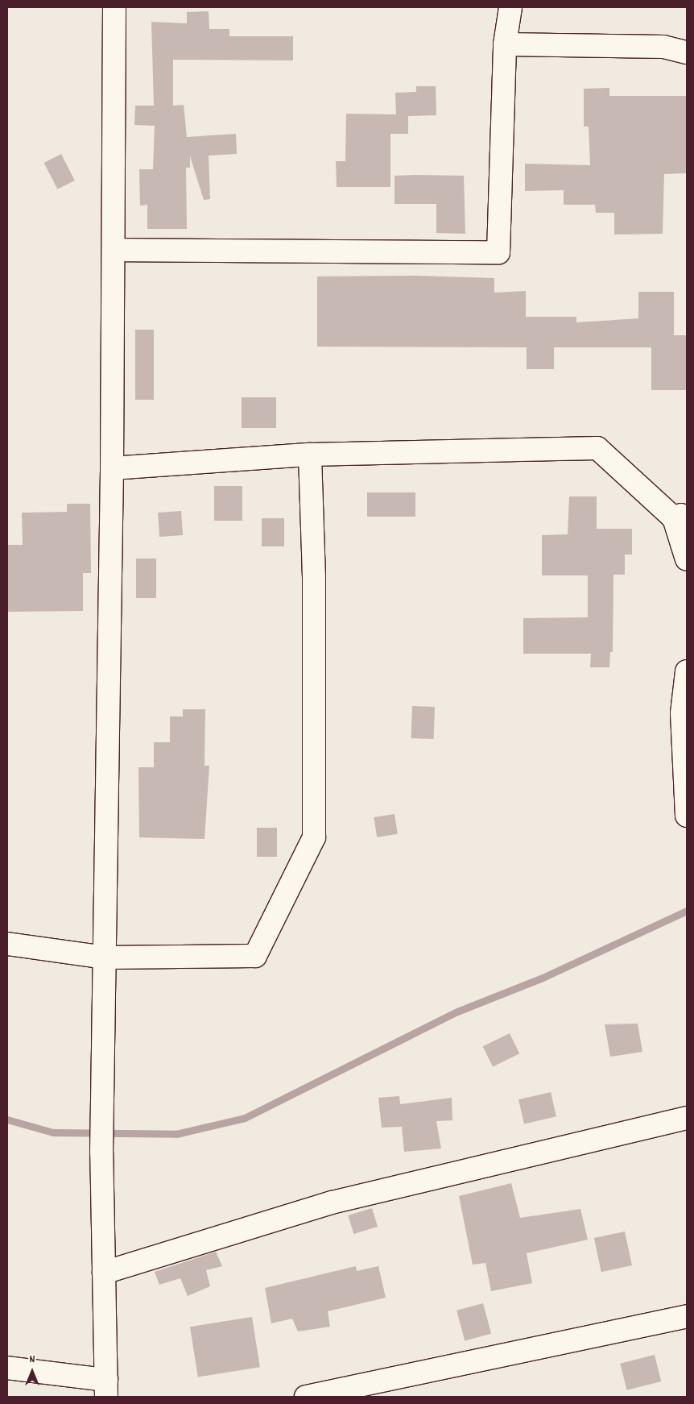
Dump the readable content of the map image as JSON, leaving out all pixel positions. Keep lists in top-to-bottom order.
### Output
{
  "north": "top"
}
